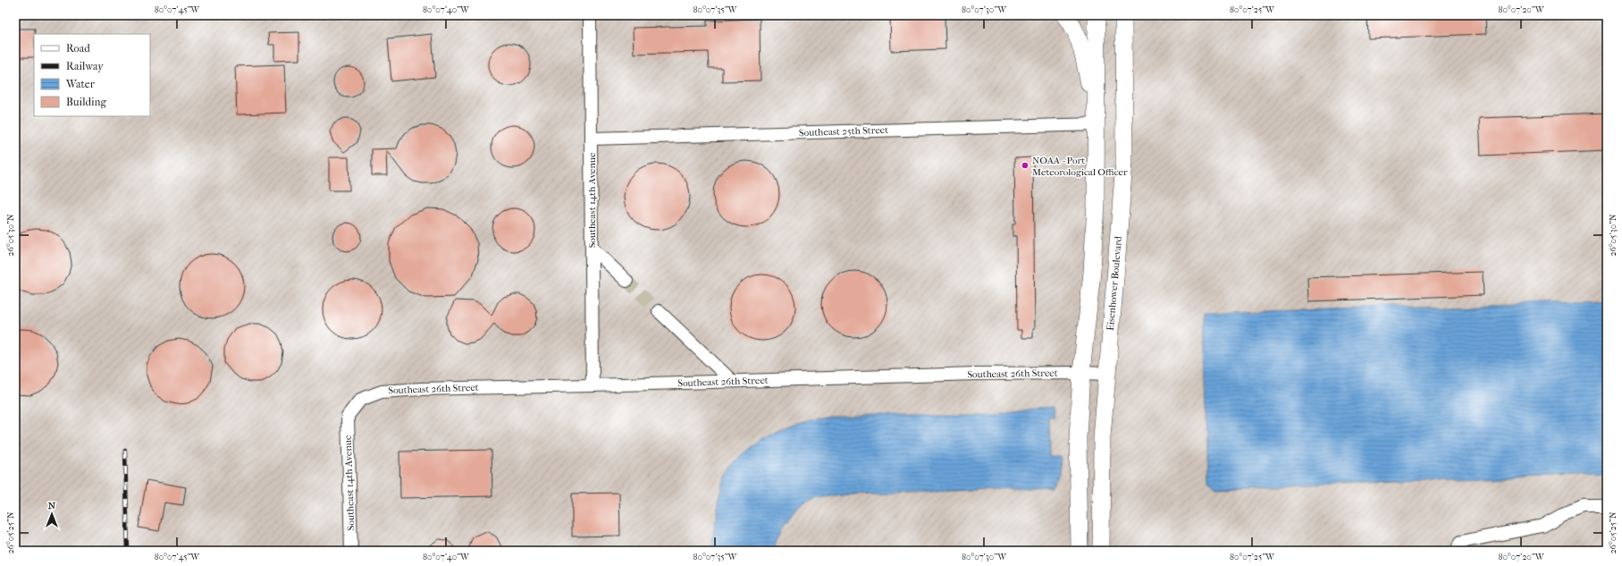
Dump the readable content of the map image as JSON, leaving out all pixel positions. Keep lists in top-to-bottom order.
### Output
{
  "streets": {
    "street": [
      "Southeast 25th Street",
      "Southeast 14th Avenue",
      "Eisenhower Boulevard",
      "Southeast 26th Street"
    ]
  },
  "crossings": [
    ["Southeast 25th Street", "Southeast 14th Avenue"],
    ["Southeast 14th Avenue", "Southeast 26th Street"],
    ["Eisenhower Boulevard", "Southeast 26th Street"]
  ],
  "places": ["NOAA - Port Meteorological Officer"],
  "legend": [
    "Road",
    "Railway",
    "Water",
    "Building"
  ],
  "north": "top",
  "coordinates": [
    "80°07'45\"W",
    "80°07'40\"W",
    "80°07'35\"W",
    "80°07'30\"W",
    "80°07'25\"W",
    "80°07'20\"W",
    "26°05'30\"N",
    "26°05'25\"N"
  ]
}
